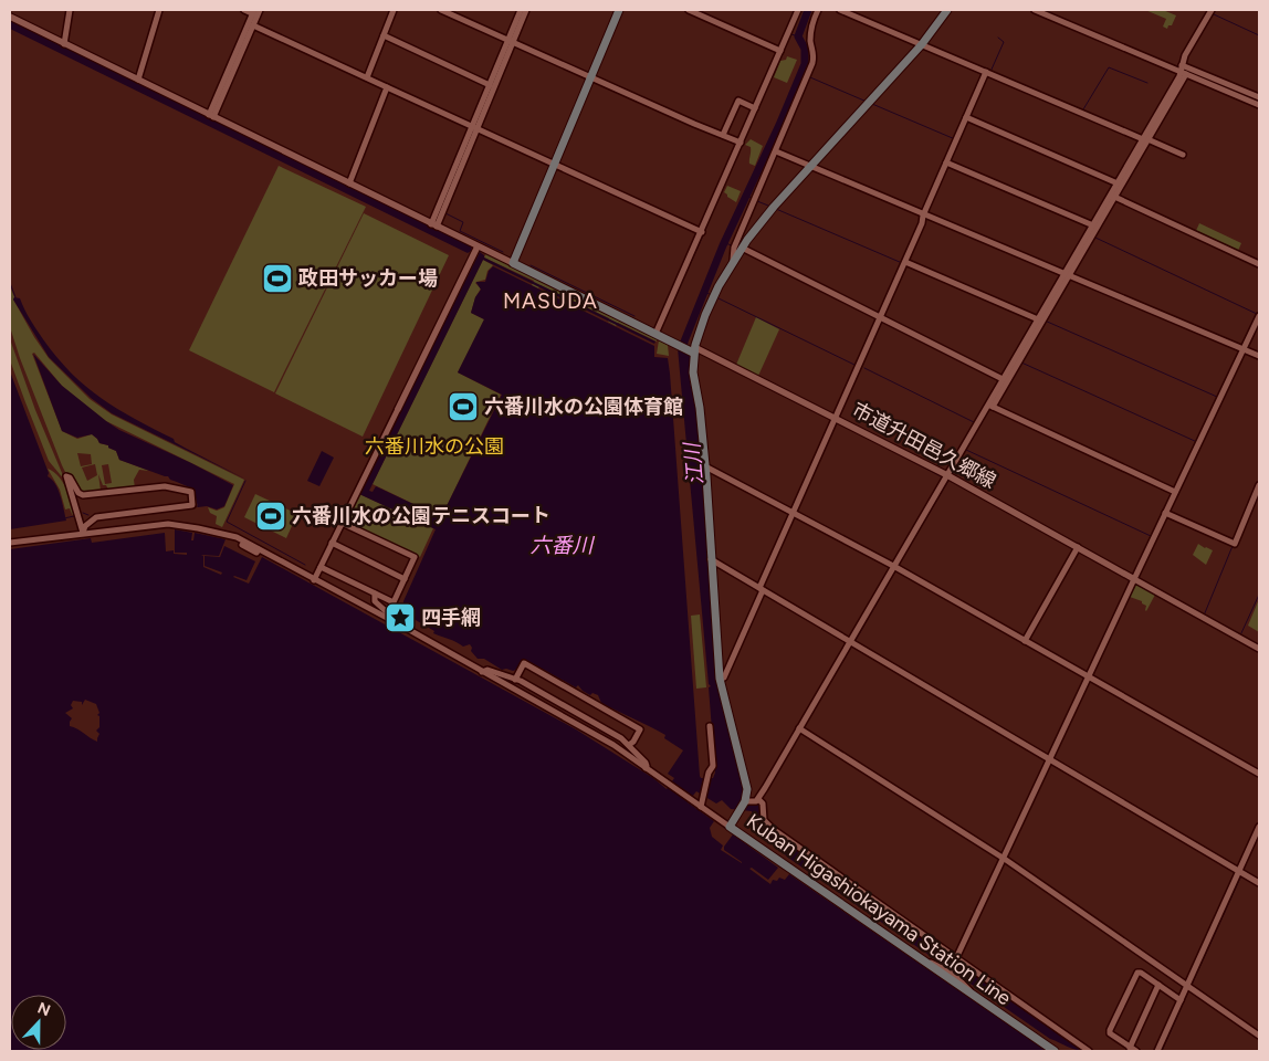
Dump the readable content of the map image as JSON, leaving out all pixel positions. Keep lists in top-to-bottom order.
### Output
{
  "streets": {
    "main road": ["Kuban Higashiokayama Station Line"],
    "street": ["市道升田邑久郷線"]
  },
  "crossings": [
    ["市道升田邑久郷線", "Kuban Higashiokayama Station Line"]
  ],
  "districts": ["MASUDA"],
  "water": ["江川", "六番川"],
  "parks": ["六番川水の公園"],
  "places": {
    "sports": ["政田サッカー場", "六番川水の公園体育館", "六番川水の公園テニスコート"],
    "place": ["四手網"]
  },
  "north": "top"
}
